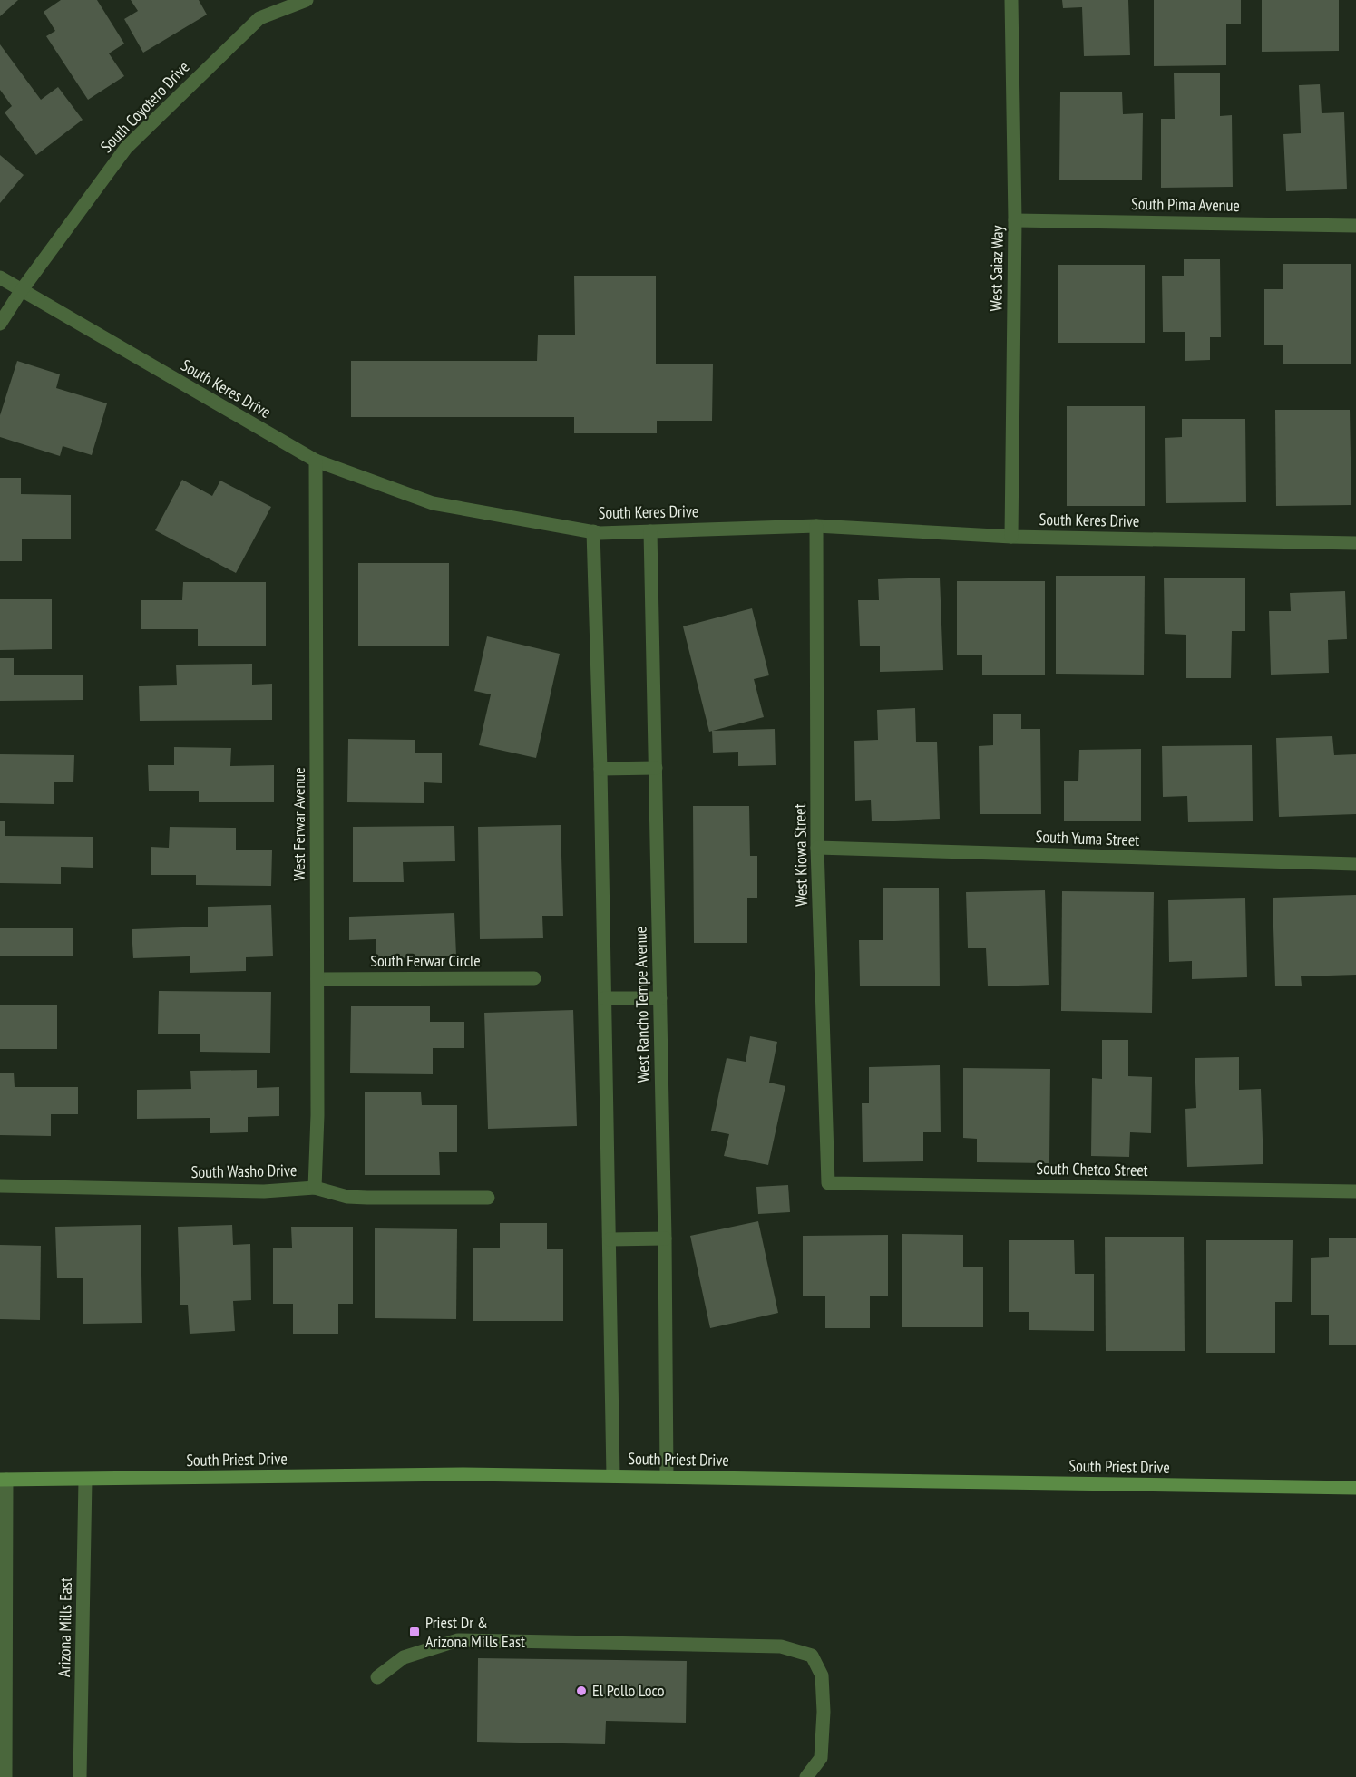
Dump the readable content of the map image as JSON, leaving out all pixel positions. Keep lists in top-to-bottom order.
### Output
{
  "streets": {
    "main road": ["South Priest Drive"],
    "street": [
      "South Coyotero Drive",
      "South Pima Avenue",
      "West Saiaz Way",
      "South Keres Drive",
      "West Ferwar Avenue",
      "South Yuma Street",
      "West Kiowa Street",
      "South Ferwar Circle",
      "West Rancho Tempe Avenue",
      "South Chetco Street",
      "South Washo Drive",
      "Arizona Mills East"
    ]
  },
  "crossings": [
    ["South Coyotero Drive", "South Keres Drive"],
    ["South Pima Avenue", "West Saiaz Way"],
    ["West Saiaz Way", "South Keres Drive"],
    ["South Keres Drive", "West Ferwar Avenue"],
    ["South Keres Drive", "West Kiowa Street"],
    ["South Keres Drive", "West Rancho Tempe Avenue"],
    ["West Ferwar Avenue", "South Ferwar Circle"],
    ["West Ferwar Avenue", "South Washo Drive"],
    ["South Yuma Street", "West Kiowa Street"],
    ["West Kiowa Street", "South Chetco Street"],
    ["West Rancho Tempe Avenue", "South Priest Drive"],
    ["South Priest Drive", "Arizona Mills East"]
  ],
  "places": {
    "transit": ["Priest Dr & Arizona Mills East"],
    "other": ["El Pollo Loco"]
  }
}
